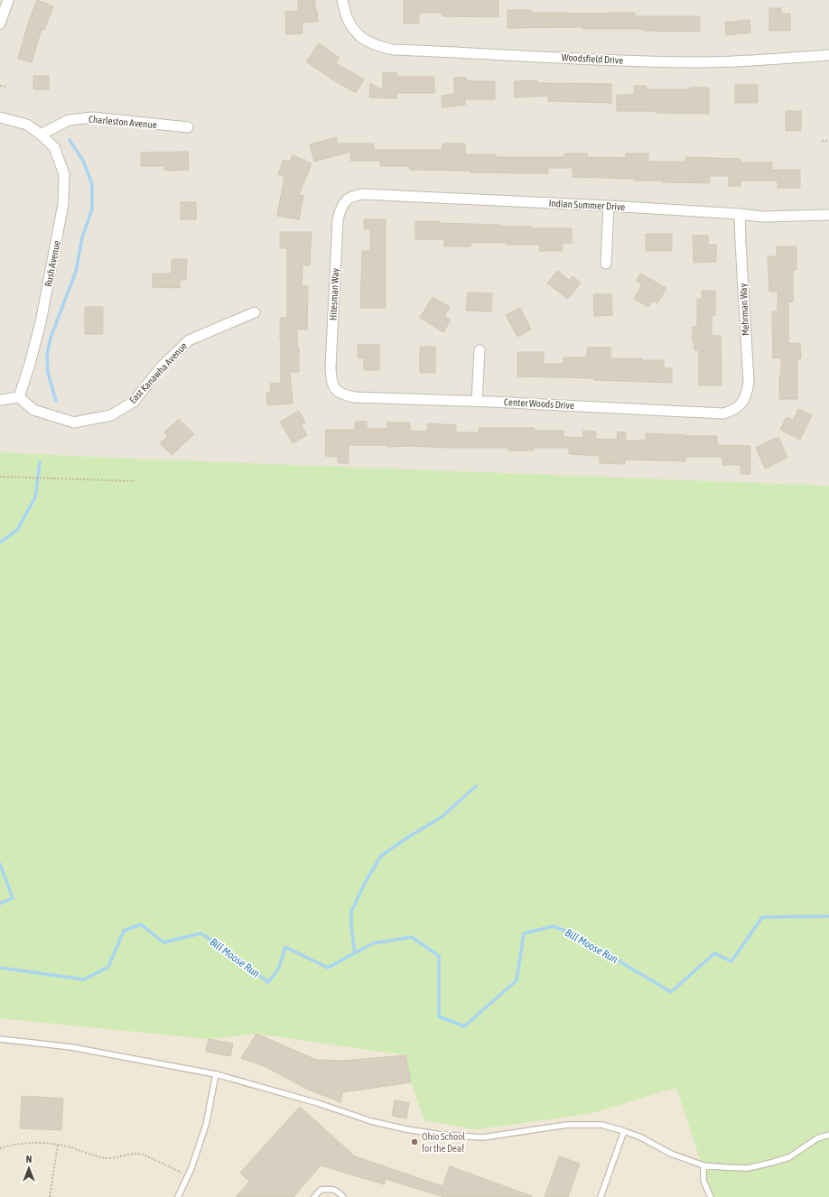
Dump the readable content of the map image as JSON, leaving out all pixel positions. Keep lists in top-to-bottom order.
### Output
{
  "streets": {
    "street": [
      "Woodsfield Drive",
      "Charleston Avenue",
      "Indian Summer Drive",
      "Rush Avenue",
      "Hitesman Way",
      "Mehrman Way",
      "East Kanawha Avenue",
      "Center Woods Drive"
    ]
  },
  "crossings": [
    ["Charleston Avenue", "Rush Avenue"],
    ["Indian Summer Drive", "Hitesman Way"],
    ["Indian Summer Drive", "Mehrman Way"],
    ["Rush Avenue", "East Kanawha Avenue"],
    ["Hitesman Way", "Center Woods Drive"],
    ["Mehrman Way", "Center Woods Drive"]
  ],
  "water": ["Bill Moose Run"],
  "places": ["Ohio School for the Deaf"],
  "north": "top"
}
